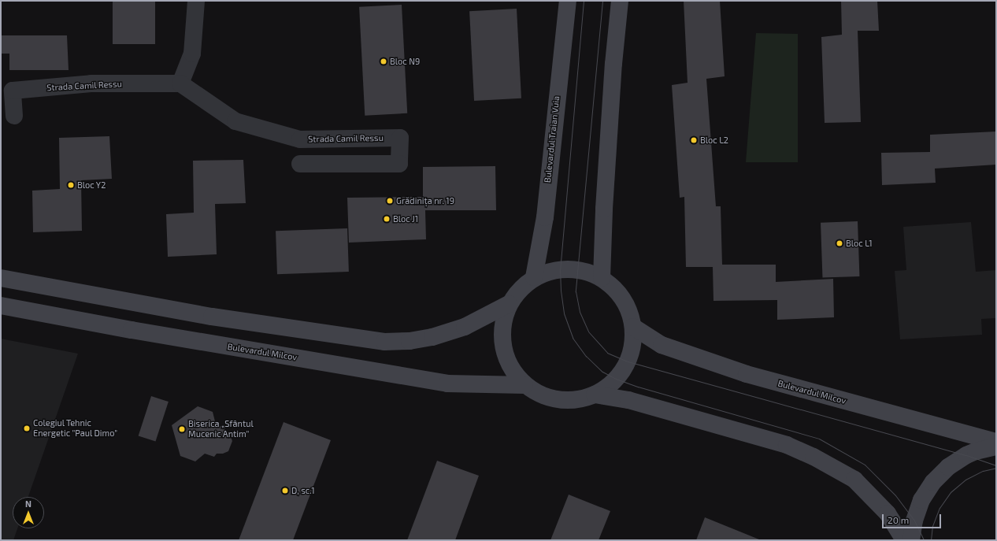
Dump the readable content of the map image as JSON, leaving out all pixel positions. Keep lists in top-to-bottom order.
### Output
{
  "streets": {
    "main road": ["Bulevardul Traian Vuia", "Bulevardul Milcov"],
    "street": ["Strada Camil Ressu"]
  },
  "places": [
    "Bloc N9",
    "Bloc L2",
    "Bloc Y2",
    "Grădinița nr. 19",
    "Bloc J1",
    "Bloc L1",
    "Colegiul Tehnic Energetic \"Paul Dimo\"",
    "Biserica „Sfântul Mucenic Antim\"",
    "D, sc.1"
  ],
  "scale_bar": "20 m",
  "north": "top"
}
